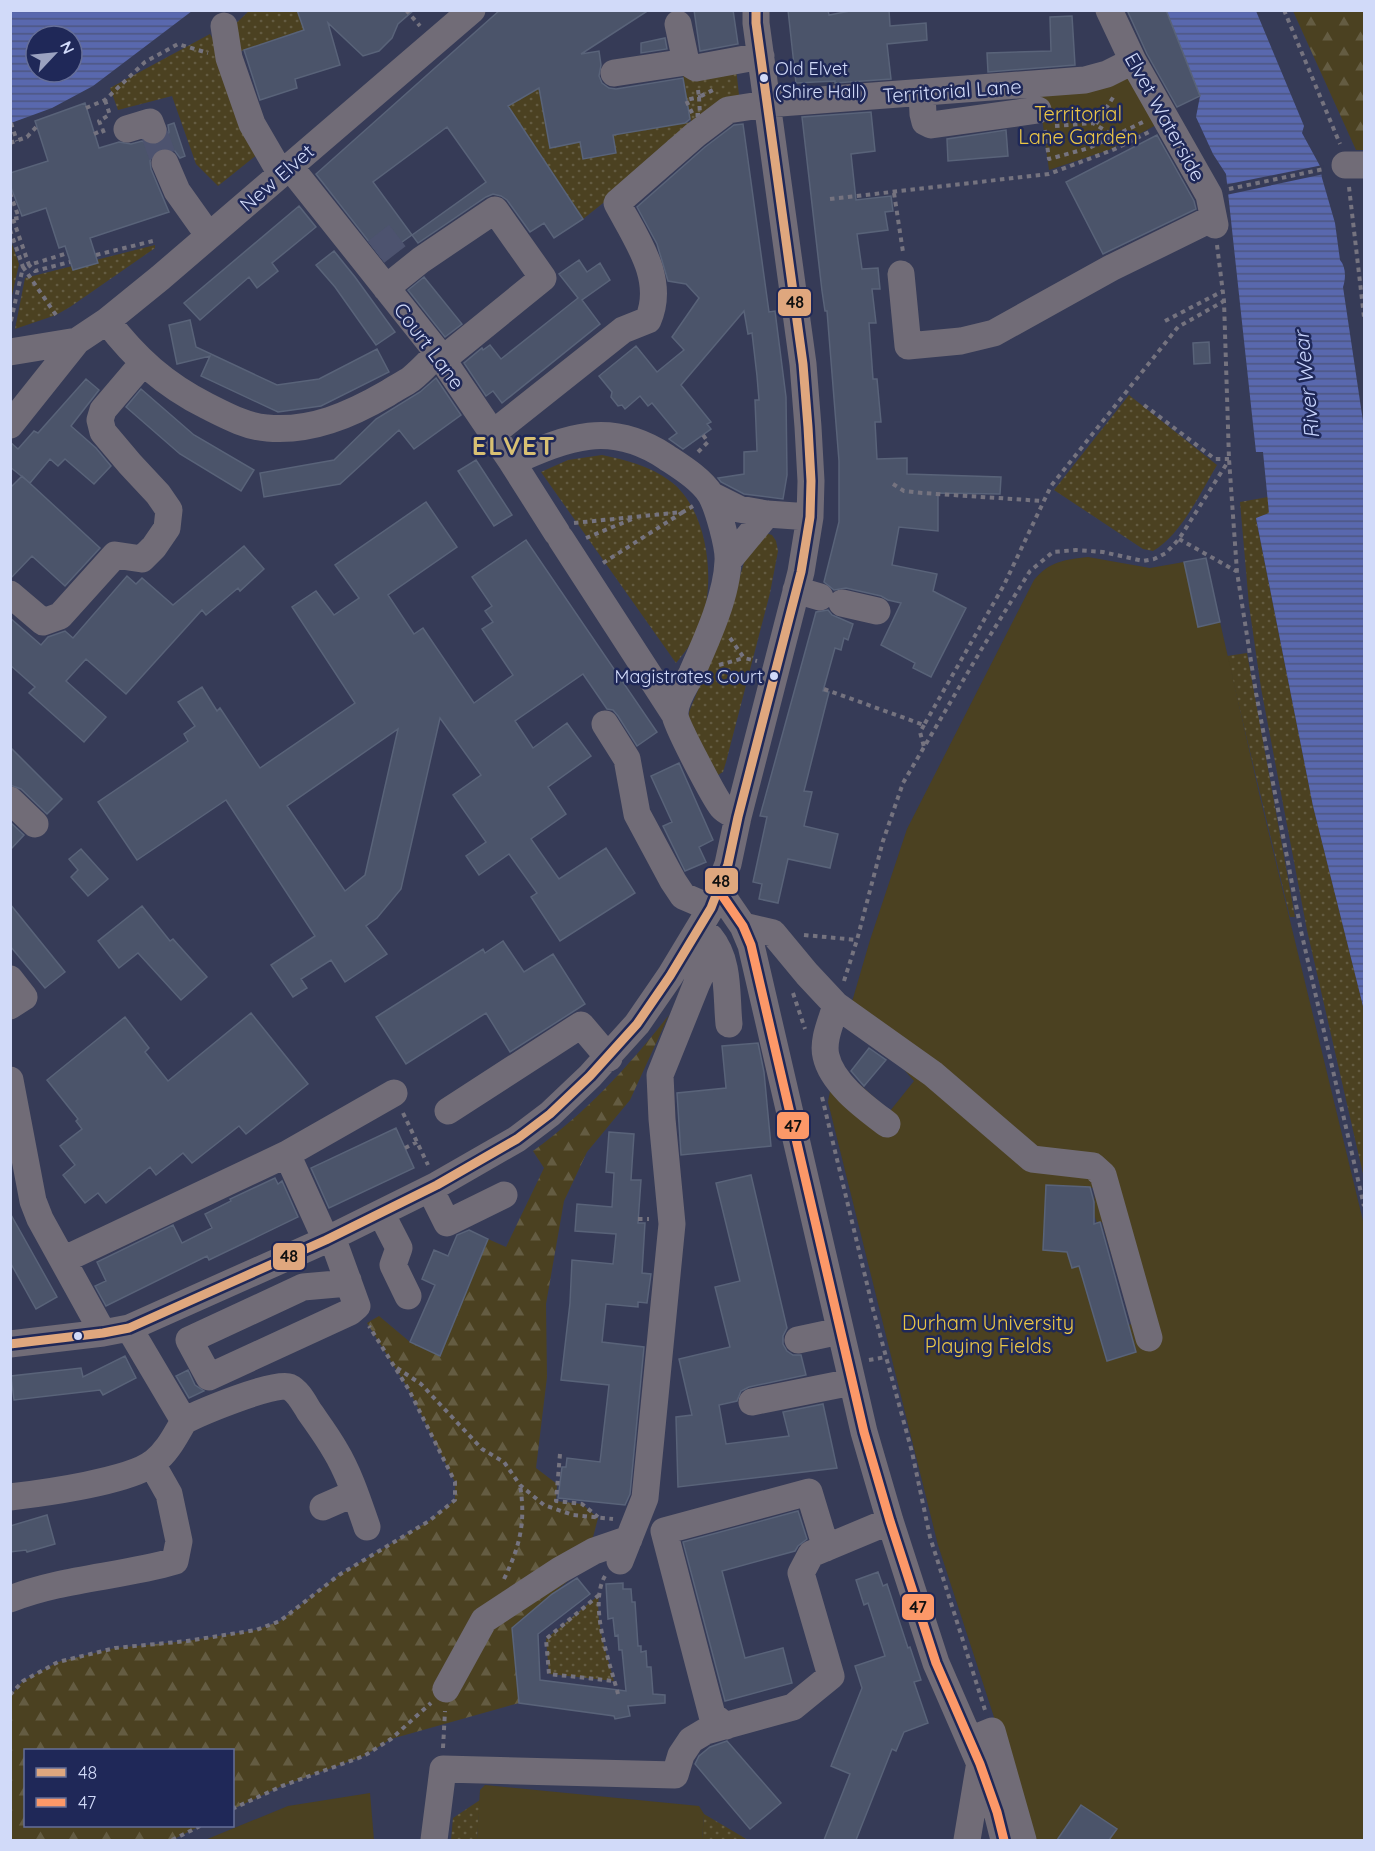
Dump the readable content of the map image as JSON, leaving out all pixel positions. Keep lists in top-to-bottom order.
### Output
{
  "streets": {
    "street": [
      "Territorial Lane",
      "Elvet Waterside",
      "New Elvet",
      "Court Lane"
    ]
  },
  "crossings": [
    ["Territorial Lane", "Elvet Waterside"],
    ["Territorial Lane", "Court Lane"],
    ["New Elvet", "Court Lane"]
  ],
  "districts": ["ELVET"],
  "water": ["River Wear"],
  "parks": ["Territorial Lane Garden", "Durham University Playing Fields"],
  "places": ["Old Elvet (Shire Hall)", "Magistrates Court"],
  "lines": ["transit line 48", "transit line 47"],
  "legend": ["48", "47"],
  "north": "top right"
}
